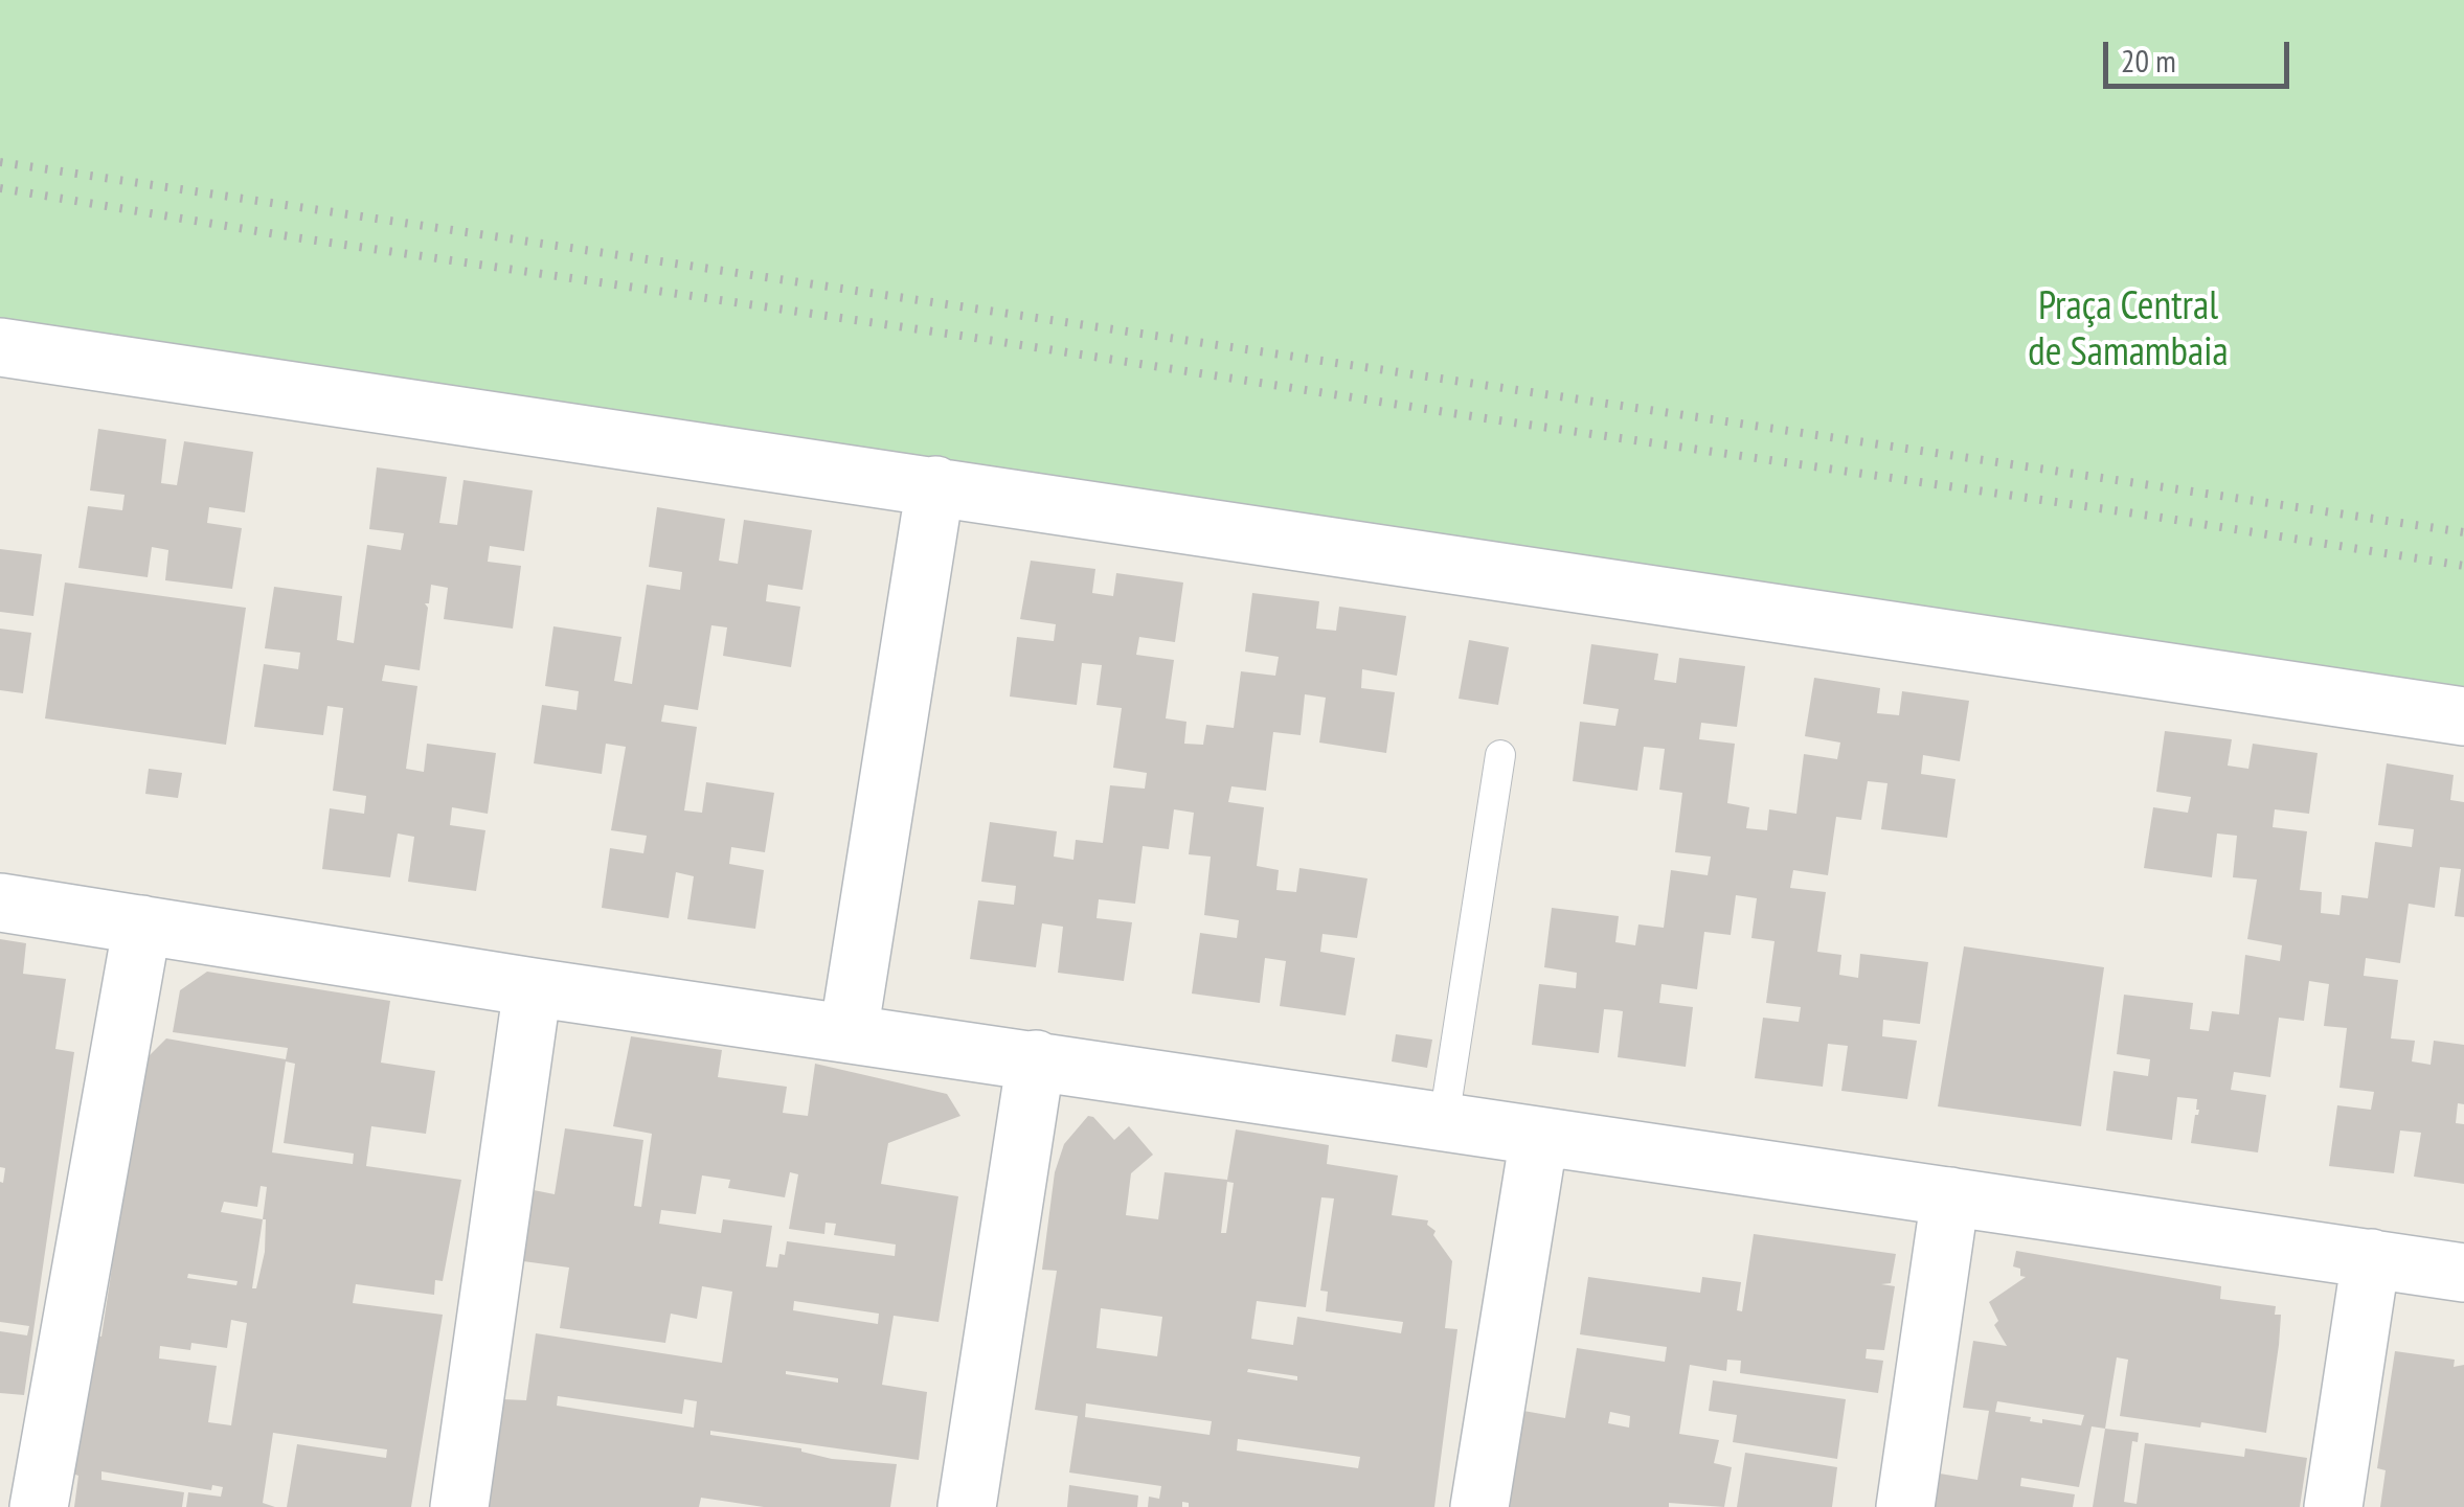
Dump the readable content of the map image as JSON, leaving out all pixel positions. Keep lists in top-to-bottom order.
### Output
{
  "parks": ["Praça Central de Samambaia"],
  "scale_bar": "20 m"
}
